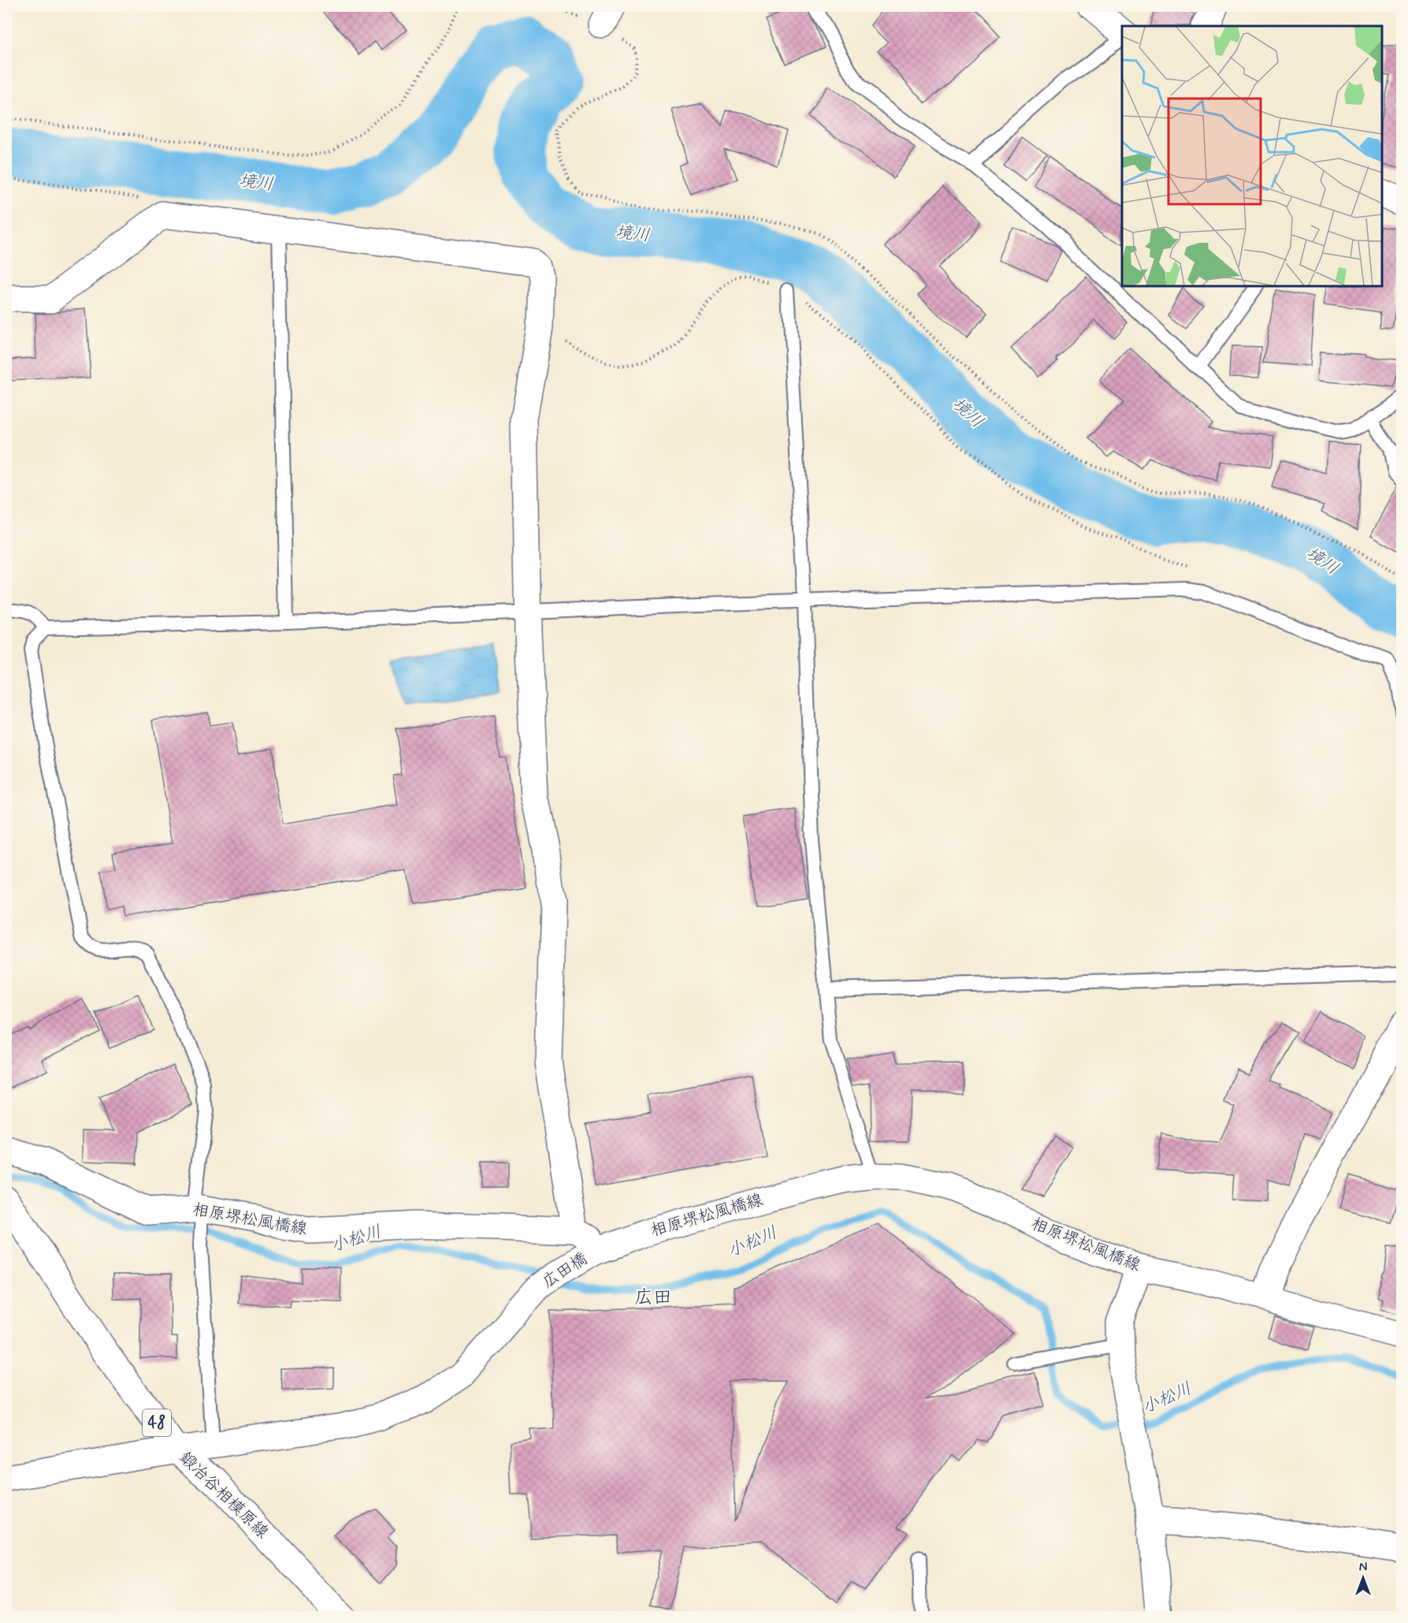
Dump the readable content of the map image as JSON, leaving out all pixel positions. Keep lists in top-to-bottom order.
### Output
{
  "streets": {
    "street": [
      "相原堺松風橋線",
      "広田橋",
      "48",
      "鍛冶谷相模原線"
    ]
  },
  "crossings": [
    ["相原堺松風橋線", "広田橋"],
    ["広田橋", "鍛冶谷相模原線"]
  ],
  "districts": ["広田"],
  "water": ["境川", "小松川"],
  "north": "top"
}
